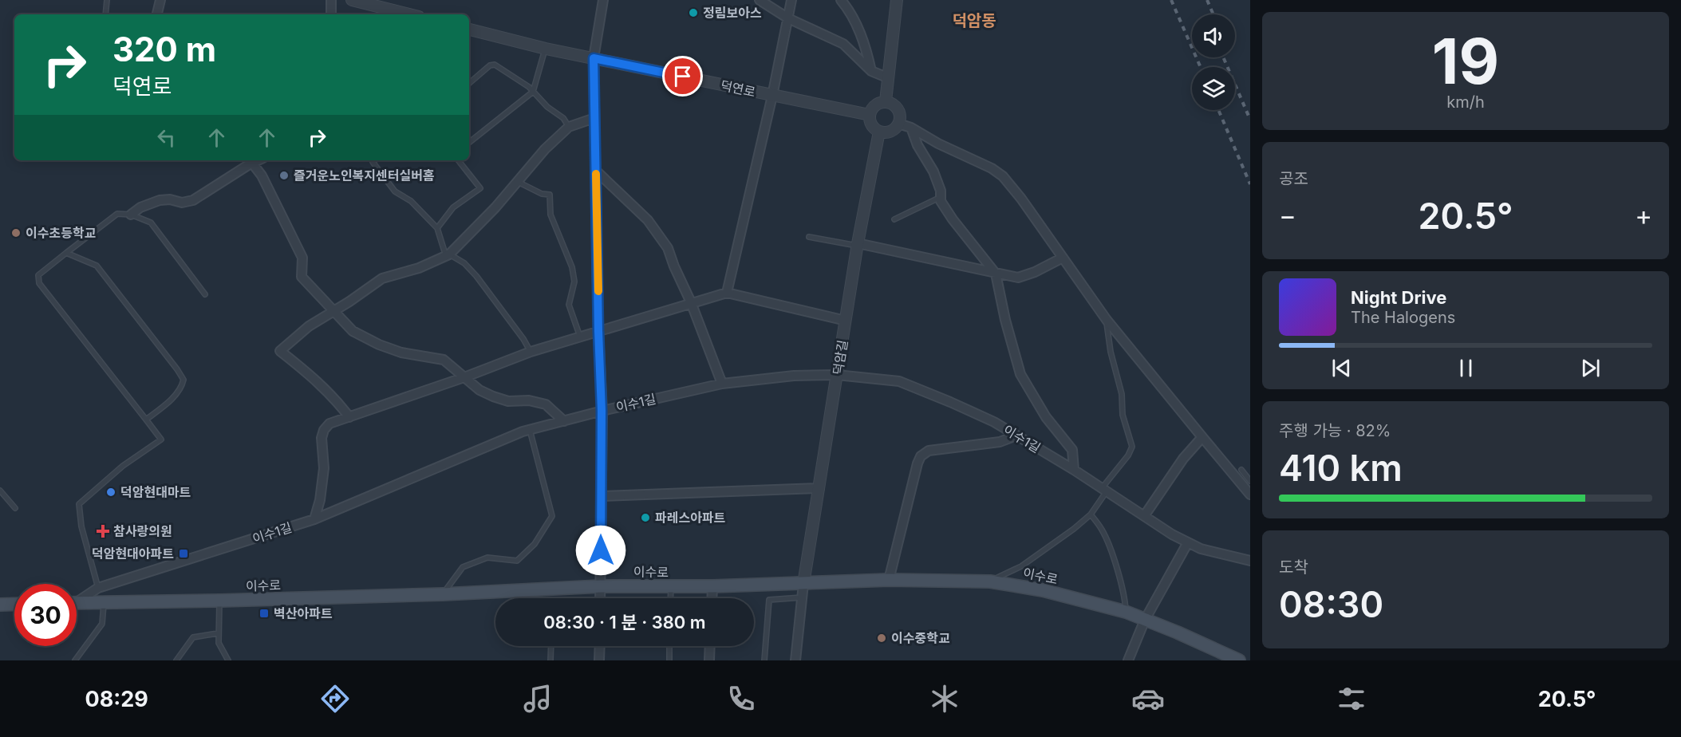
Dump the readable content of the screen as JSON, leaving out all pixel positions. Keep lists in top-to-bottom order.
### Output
{
  "streets": {
    "main road": ["이수로"],
    "street": ["덕연로", "덕암길", "이수1길"]
  },
  "crossings": [
    ["덕연로", "덕암길"],
    ["덕암길", "이수1길"],
    ["덕암길", "이수로"]
  ],
  "districts": ["덕암동"],
  "places": {
    "other": [
      "정림보아스",
      "즐거운노인복지센터실버홈",
      "이수초등학교",
      "덕암현대마트",
      "파레스아파트",
      "이수중학교"
    ],
    "health": ["참사랑의원"],
    "transit": ["덕암현대아파트", "벽산아파트"]
  },
  "page": {
    "tile": [
      ["19", "km/h"],
      "공조",
      ["주행 가능 · 82%", "410 km"],
      ["도착", "08:30"]
    ],
    "turn": ["320 m", "덕연로"],
    "heat": ["−", "20.5°", "+"],
    "song": ["Night Drive", "The Halogens"],
    "limit": "30",
    "trip": "08:30 · 1 분 · 380 m",
    "tabs": ["08:29", "20.5°"]
  }
}
